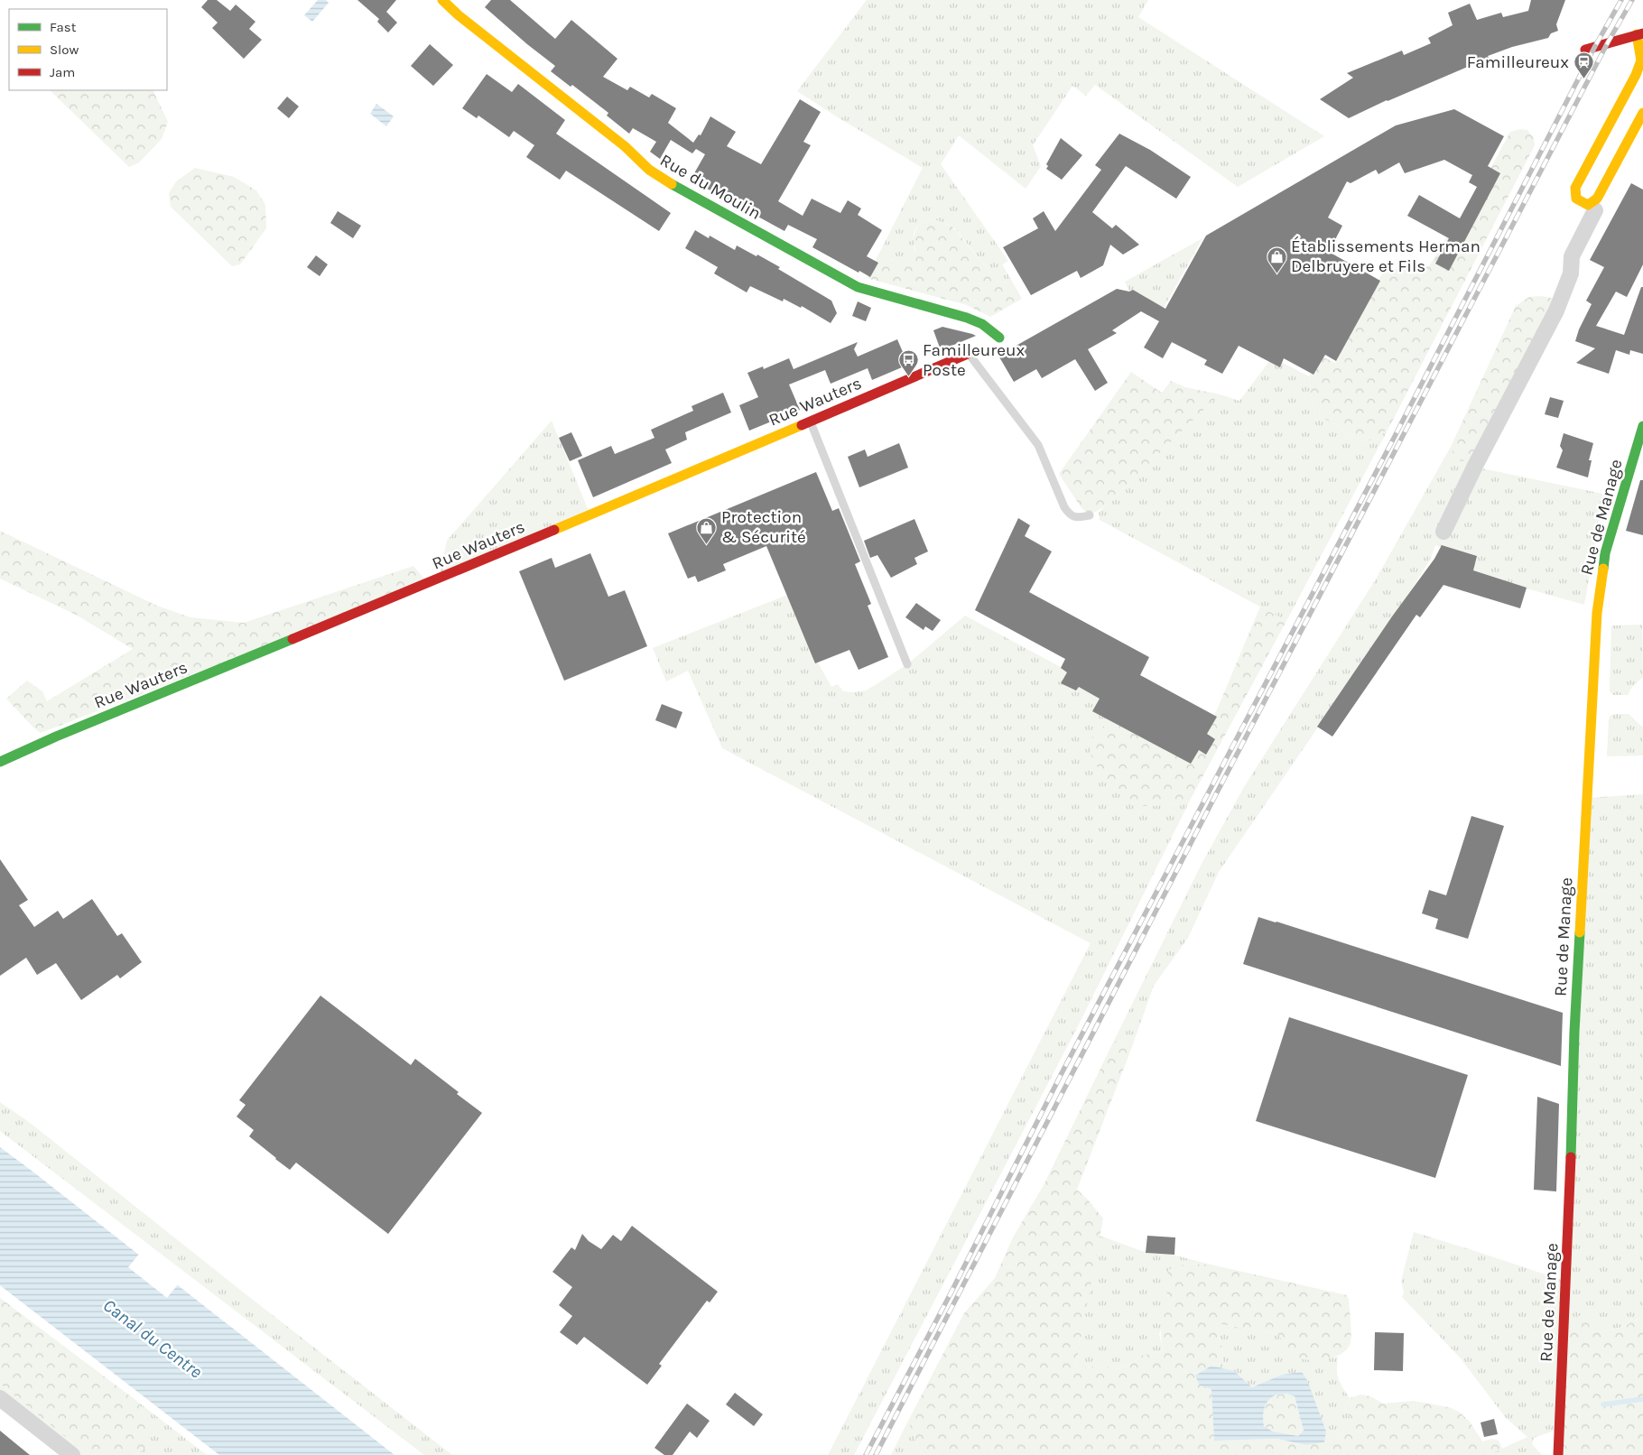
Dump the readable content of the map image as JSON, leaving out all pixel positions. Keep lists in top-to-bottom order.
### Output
{
  "streets": {
    "street": ["Rue du Moulin", "Rue Wauters", "Rue de Manage"]
  },
  "water": ["Canal du Centre"],
  "places": {
    "station": ["Familleureux"],
    "shop": ["Établissements Herman Delbruyere et Fils", "Protection & Sécurité"],
    "bus stop": ["Familleureux Poste"]
  },
  "legend": ["Fast", "Slow", "Jam"]
}
